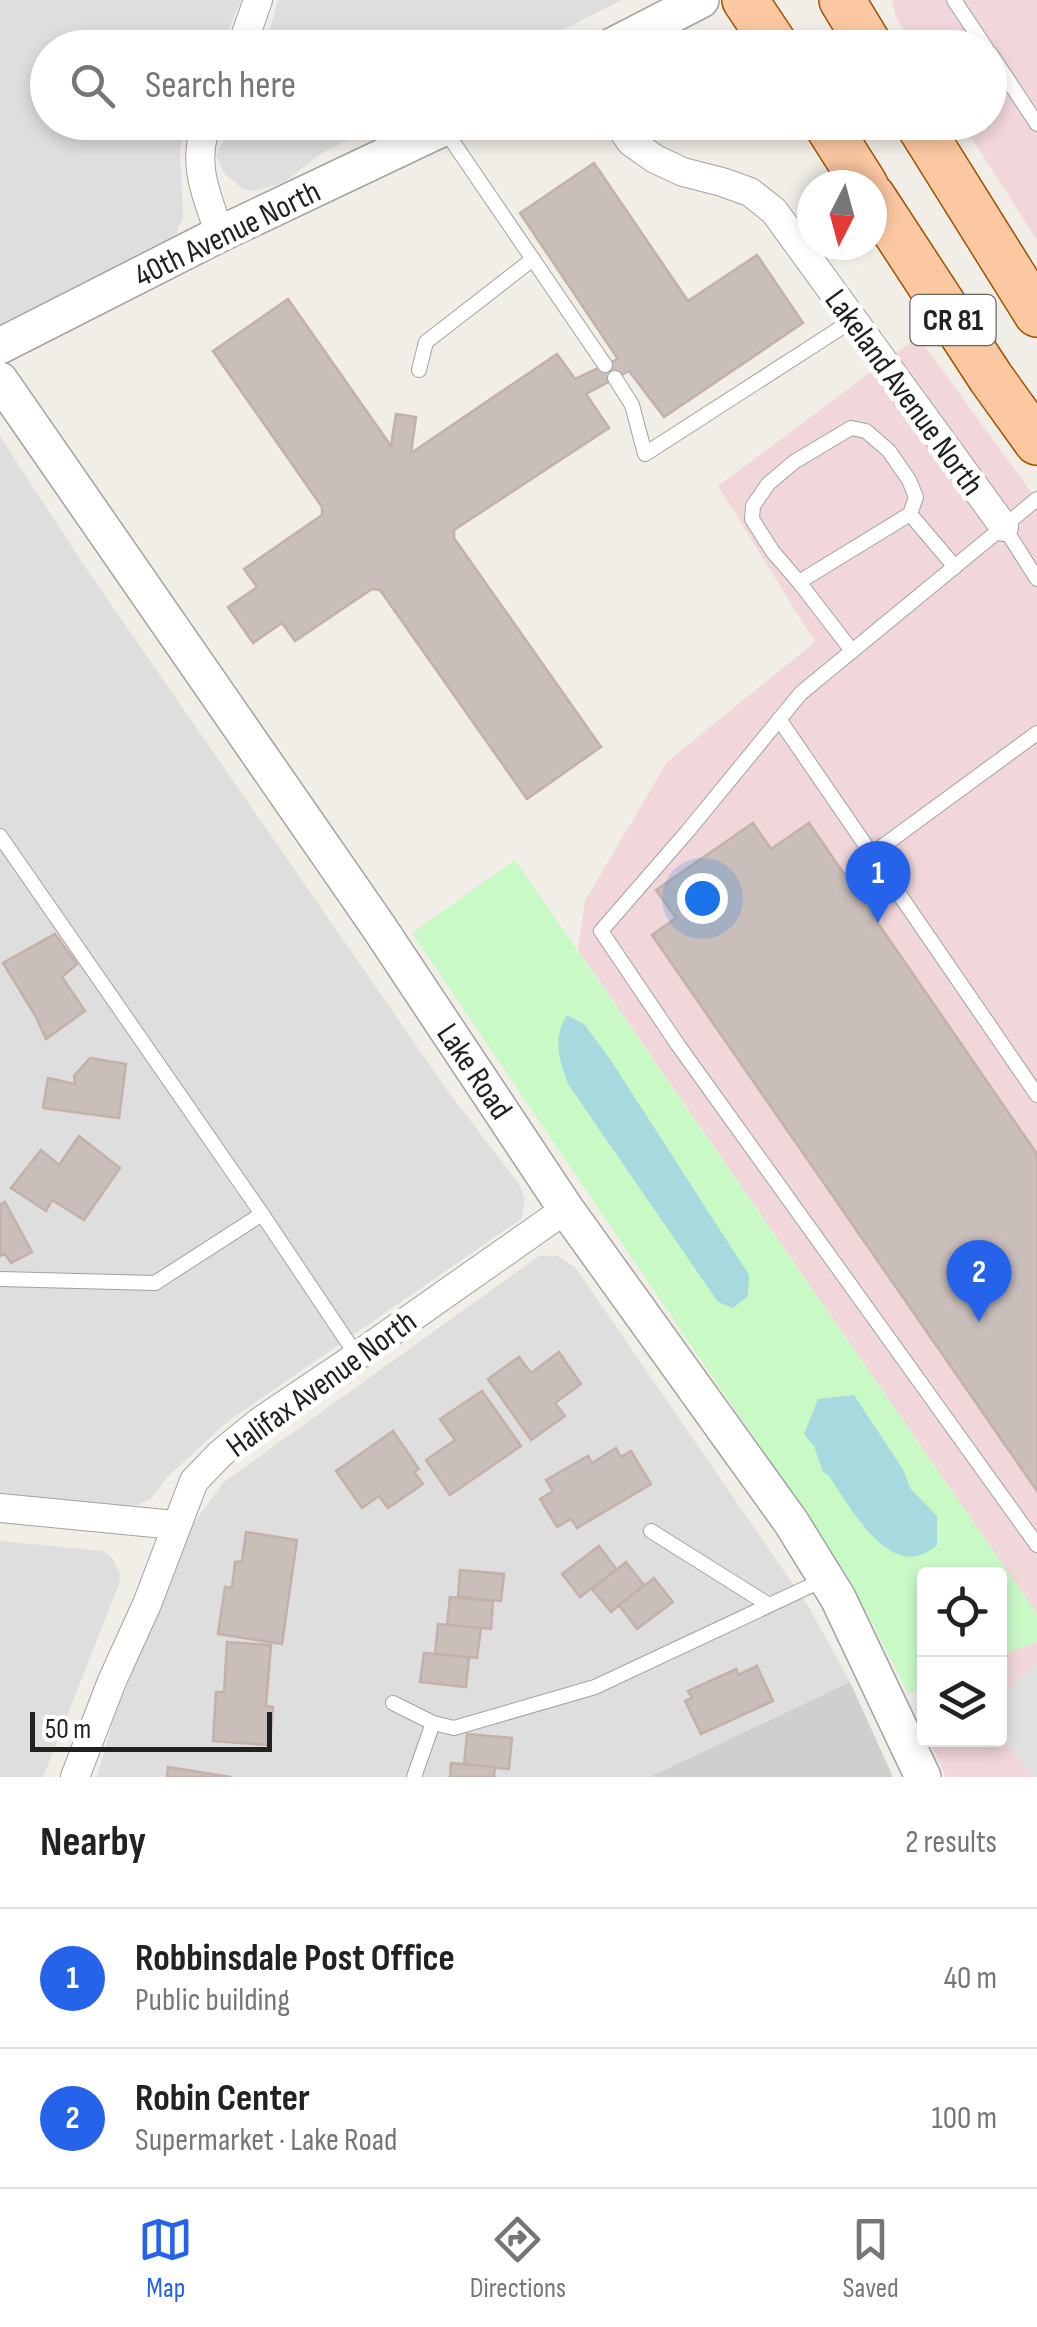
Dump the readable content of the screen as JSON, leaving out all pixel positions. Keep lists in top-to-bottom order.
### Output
{
  "streets": {
    "main road": ["CR 81"],
    "street": [
      "40th Avenue North",
      "Lakeland Avenue North",
      "Lake Road",
      "Halifax Avenue North"
    ]
  },
  "crossings": [
    ["Lake Road", "Halifax Avenue North"]
  ],
  "scale_bar": "50 m",
  "north": "bottom",
  "page": {
    "search": "Search here",
    "pins": ["1", "2"],
    "scale": "50 m",
    "heading": ["Nearby", "2 results"],
    "list": [
      {
        "mark": "1",
        "name": "Robbinsdale Post Office",
        "note": "Public building",
        "value": "40 m"
      },
      {
        "mark": "2",
        "name": "Robin Center",
        "note": "Supermarket · Lake Road",
        "value": "100 m"
      }
    ],
    "nav": ["Map", "Directions", "Saved"]
  }
}
